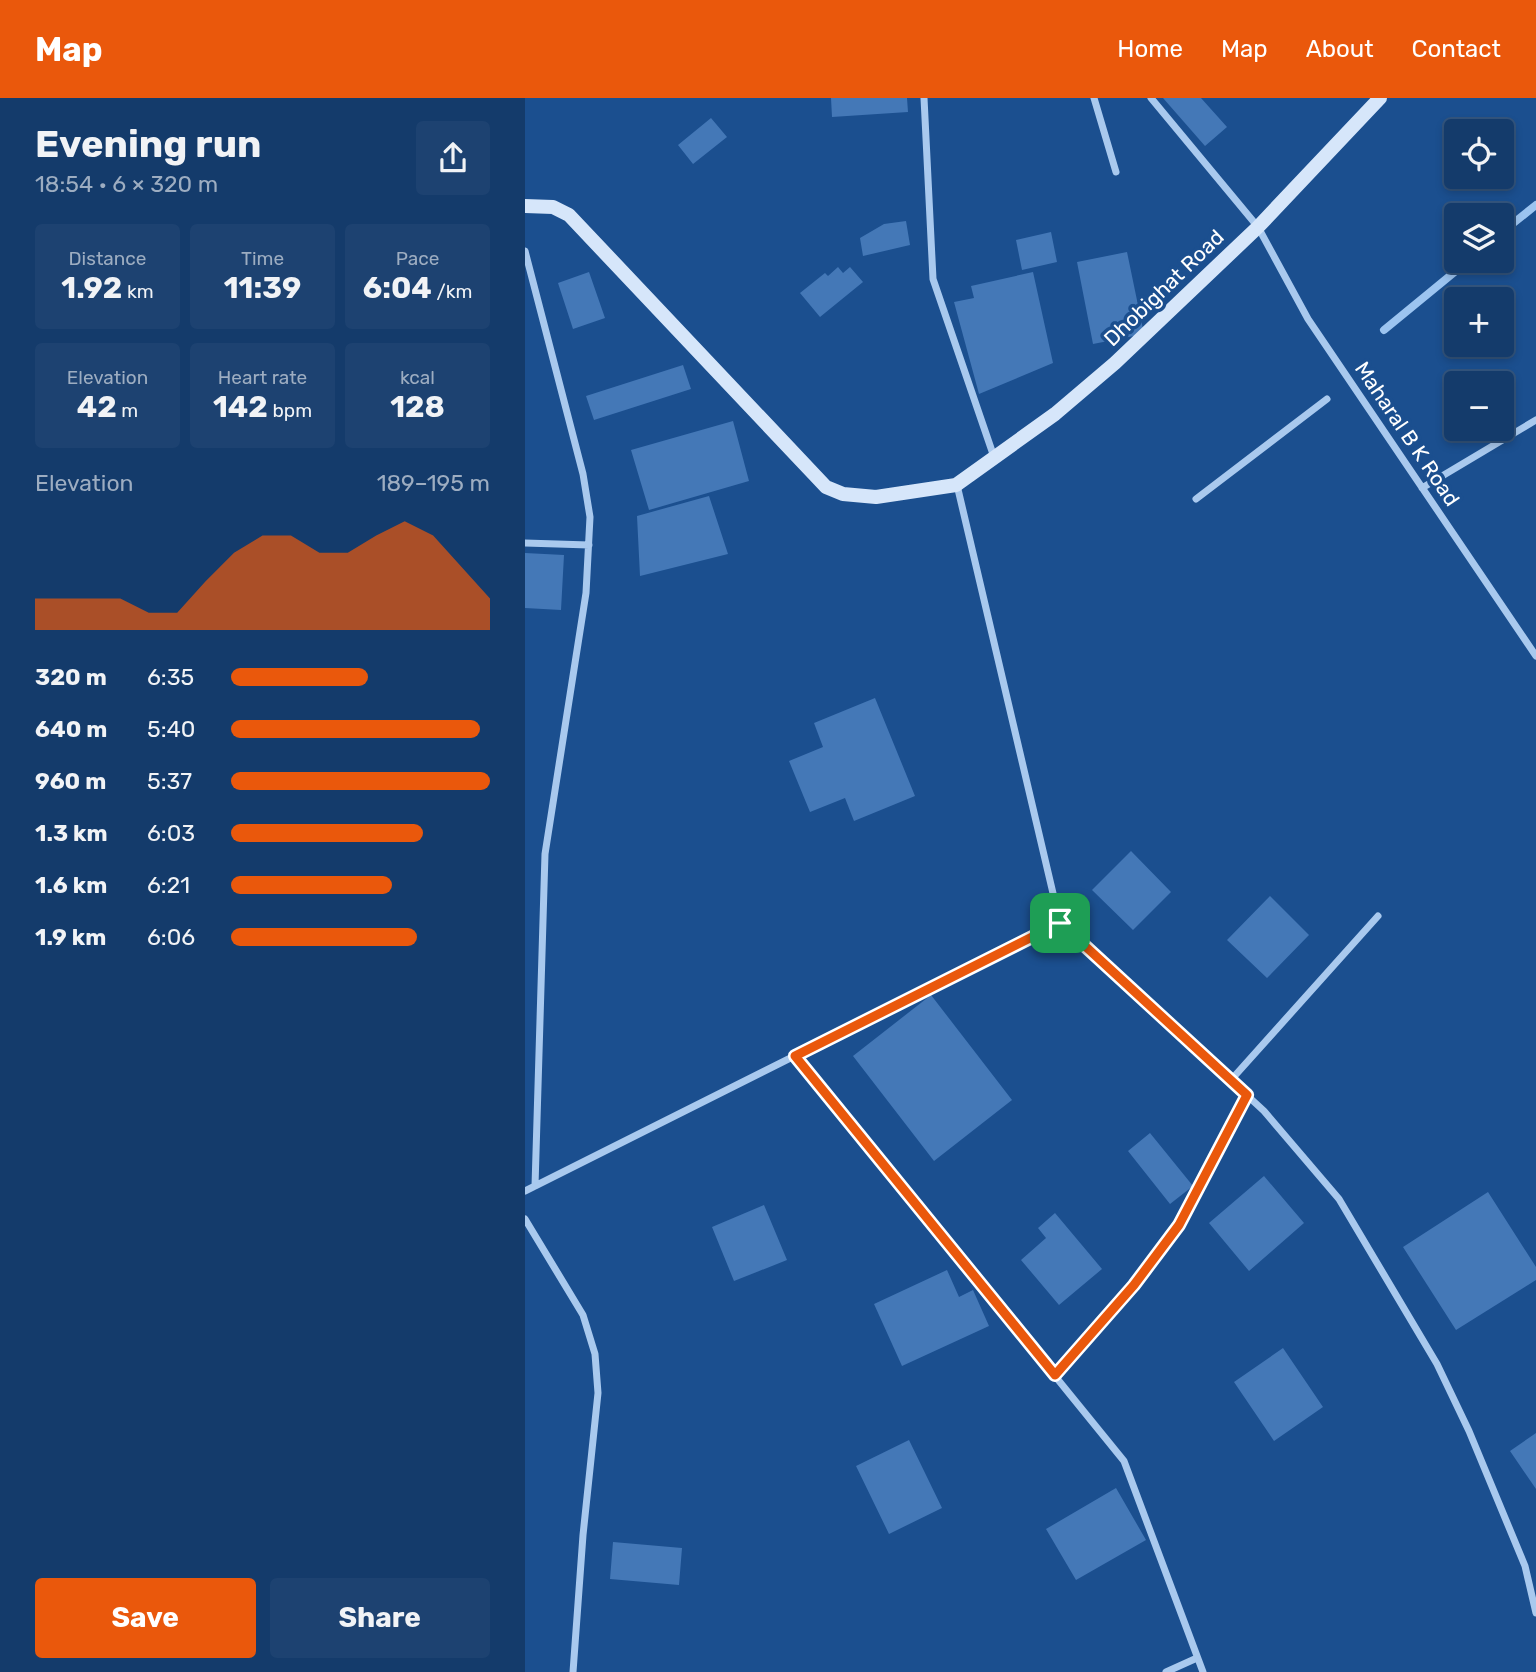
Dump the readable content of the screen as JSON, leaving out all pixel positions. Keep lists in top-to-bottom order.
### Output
{
  "streets": {
    "street": ["Dhobighat Road", "Maharal B K Road"]
  },
  "crossings": [
    ["Dhobighat Road", "Maharal B K Road"]
  ],
  "page": {
    "header": "Map",
    "nav": [
      "Home",
      "Map",
      "About",
      "Contact"
    ],
    "heading": ["Evening run", "18:54 · 6 × 320 m"],
    "map_buttons": ["+", "−"],
    "stats": [
      ["Distance", "1.92 km"],
      ["Time", "11:39"],
      ["Pace", "6:04 /km"],
      ["Elevation", "42 m"],
      ["Heart rate", "142 bpm"],
      ["kcal", "128"]
    ],
    "chart": ["Elevation", "189–195 m"],
    "list": [
      {
        "name": "320 m",
        "note": "6:35"
      },
      {
        "name": "640 m",
        "note": "5:40"
      },
      {
        "name": "960 m",
        "note": "5:37"
      },
      {
        "name": "1.3 km",
        "note": "6:03"
      },
      {
        "name": "1.6 km",
        "note": "6:21"
      },
      {
        "name": "1.9 km",
        "note": "6:06"
      }
    ],
    "buttons": ["Save", "Share"]
  }
}
